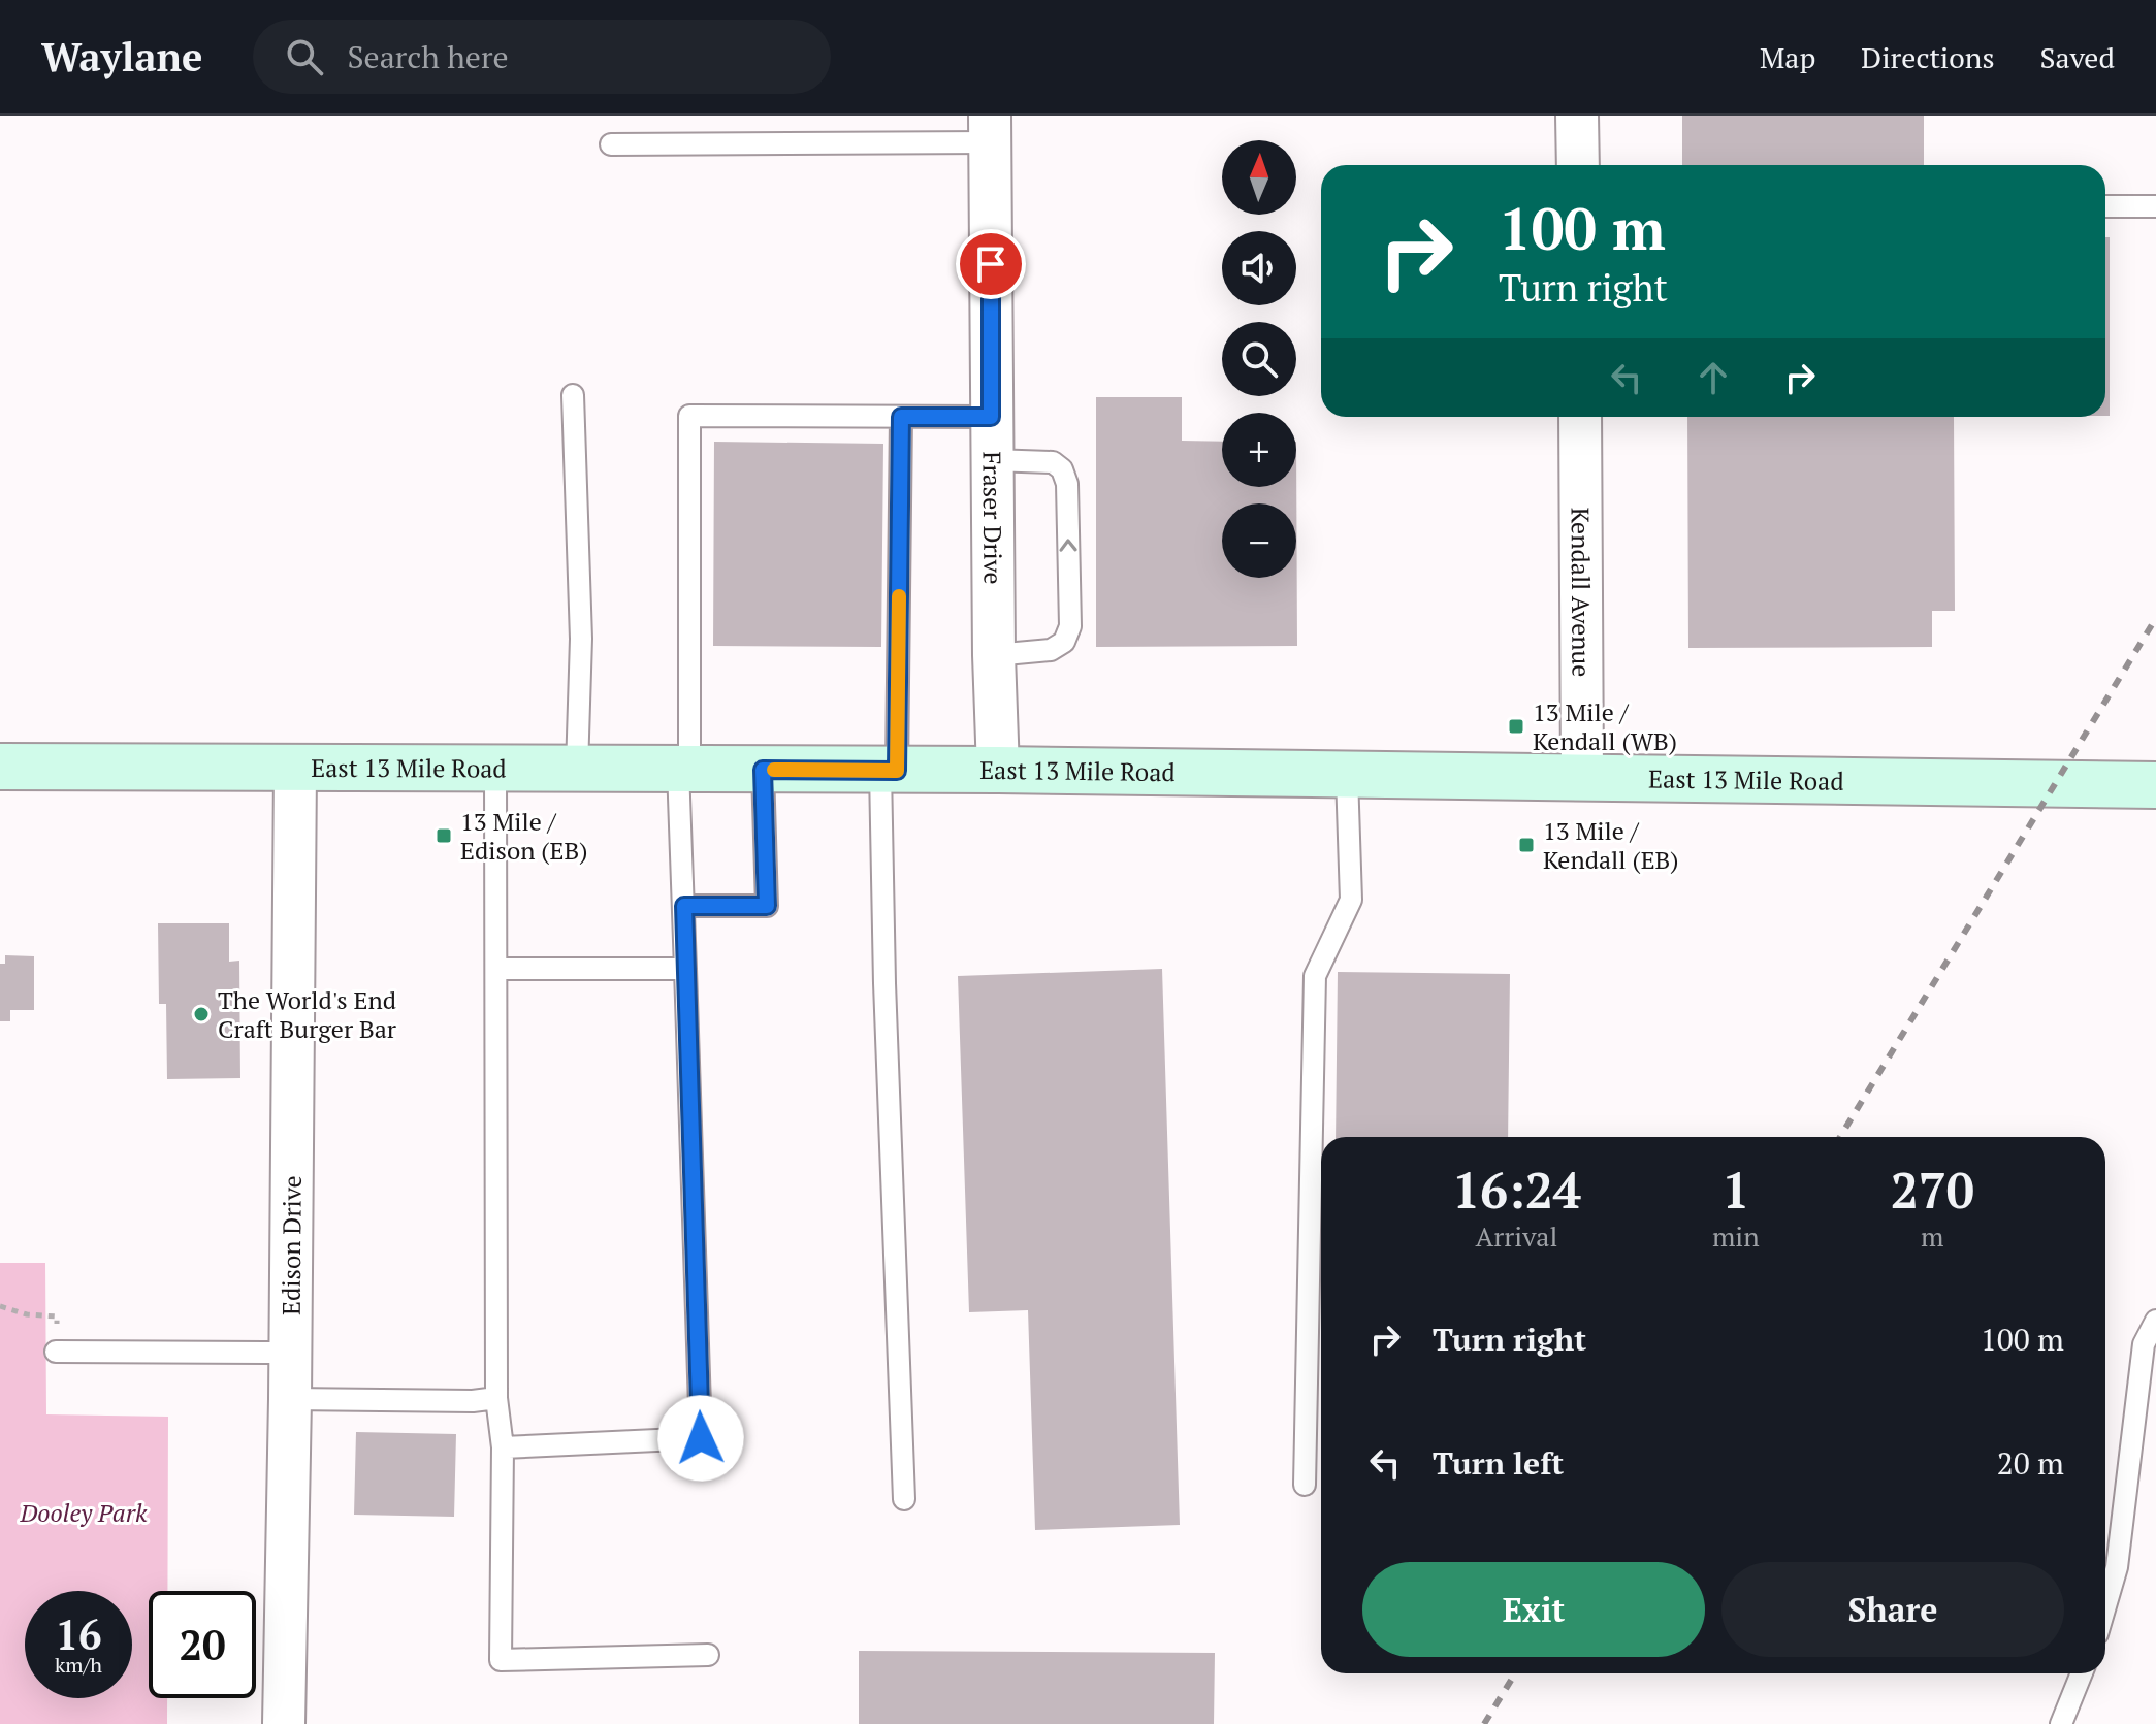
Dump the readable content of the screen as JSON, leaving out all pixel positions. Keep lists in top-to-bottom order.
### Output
{
  "streets": {
    "main road": ["East 13 Mile Road"],
    "street": ["Fraser Drive", "Kendall Avenue", "Edison Drive"]
  },
  "crossings": [
    ["Fraser Drive", "East 13 Mile Road"],
    ["Kendall Avenue", "East 13 Mile Road"],
    ["East 13 Mile Road", "Edison Drive"]
  ],
  "parks": ["Dooley Park"],
  "places": {
    "transit": ["13 Mile / Kendall (WB)", "13 Mile / Edison (EB)", "13 Mile / Kendall (EB)"],
    "other": ["The World's End Craft Burger Bar"]
  },
  "north": "top",
  "page": {
    "header": "Waylane",
    "search": "Search here",
    "nav": ["Map", "Directions", "Saved"],
    "map_buttons": ["+", "−"],
    "turn": ["100 m", "Turn right"],
    "eta": [
      "16:24",
      "Arrival",
      "1",
      "min",
      "270",
      "m"
    ],
    "list": [
      {
        "name": "Turn right",
        "value": "100 m"
      },
      {
        "name": "Turn left",
        "value": "20 m"
      }
    ],
    "buttons": ["Exit", "Share"],
    "speed": "16 km/h",
    "limit": "20"
  }
}
